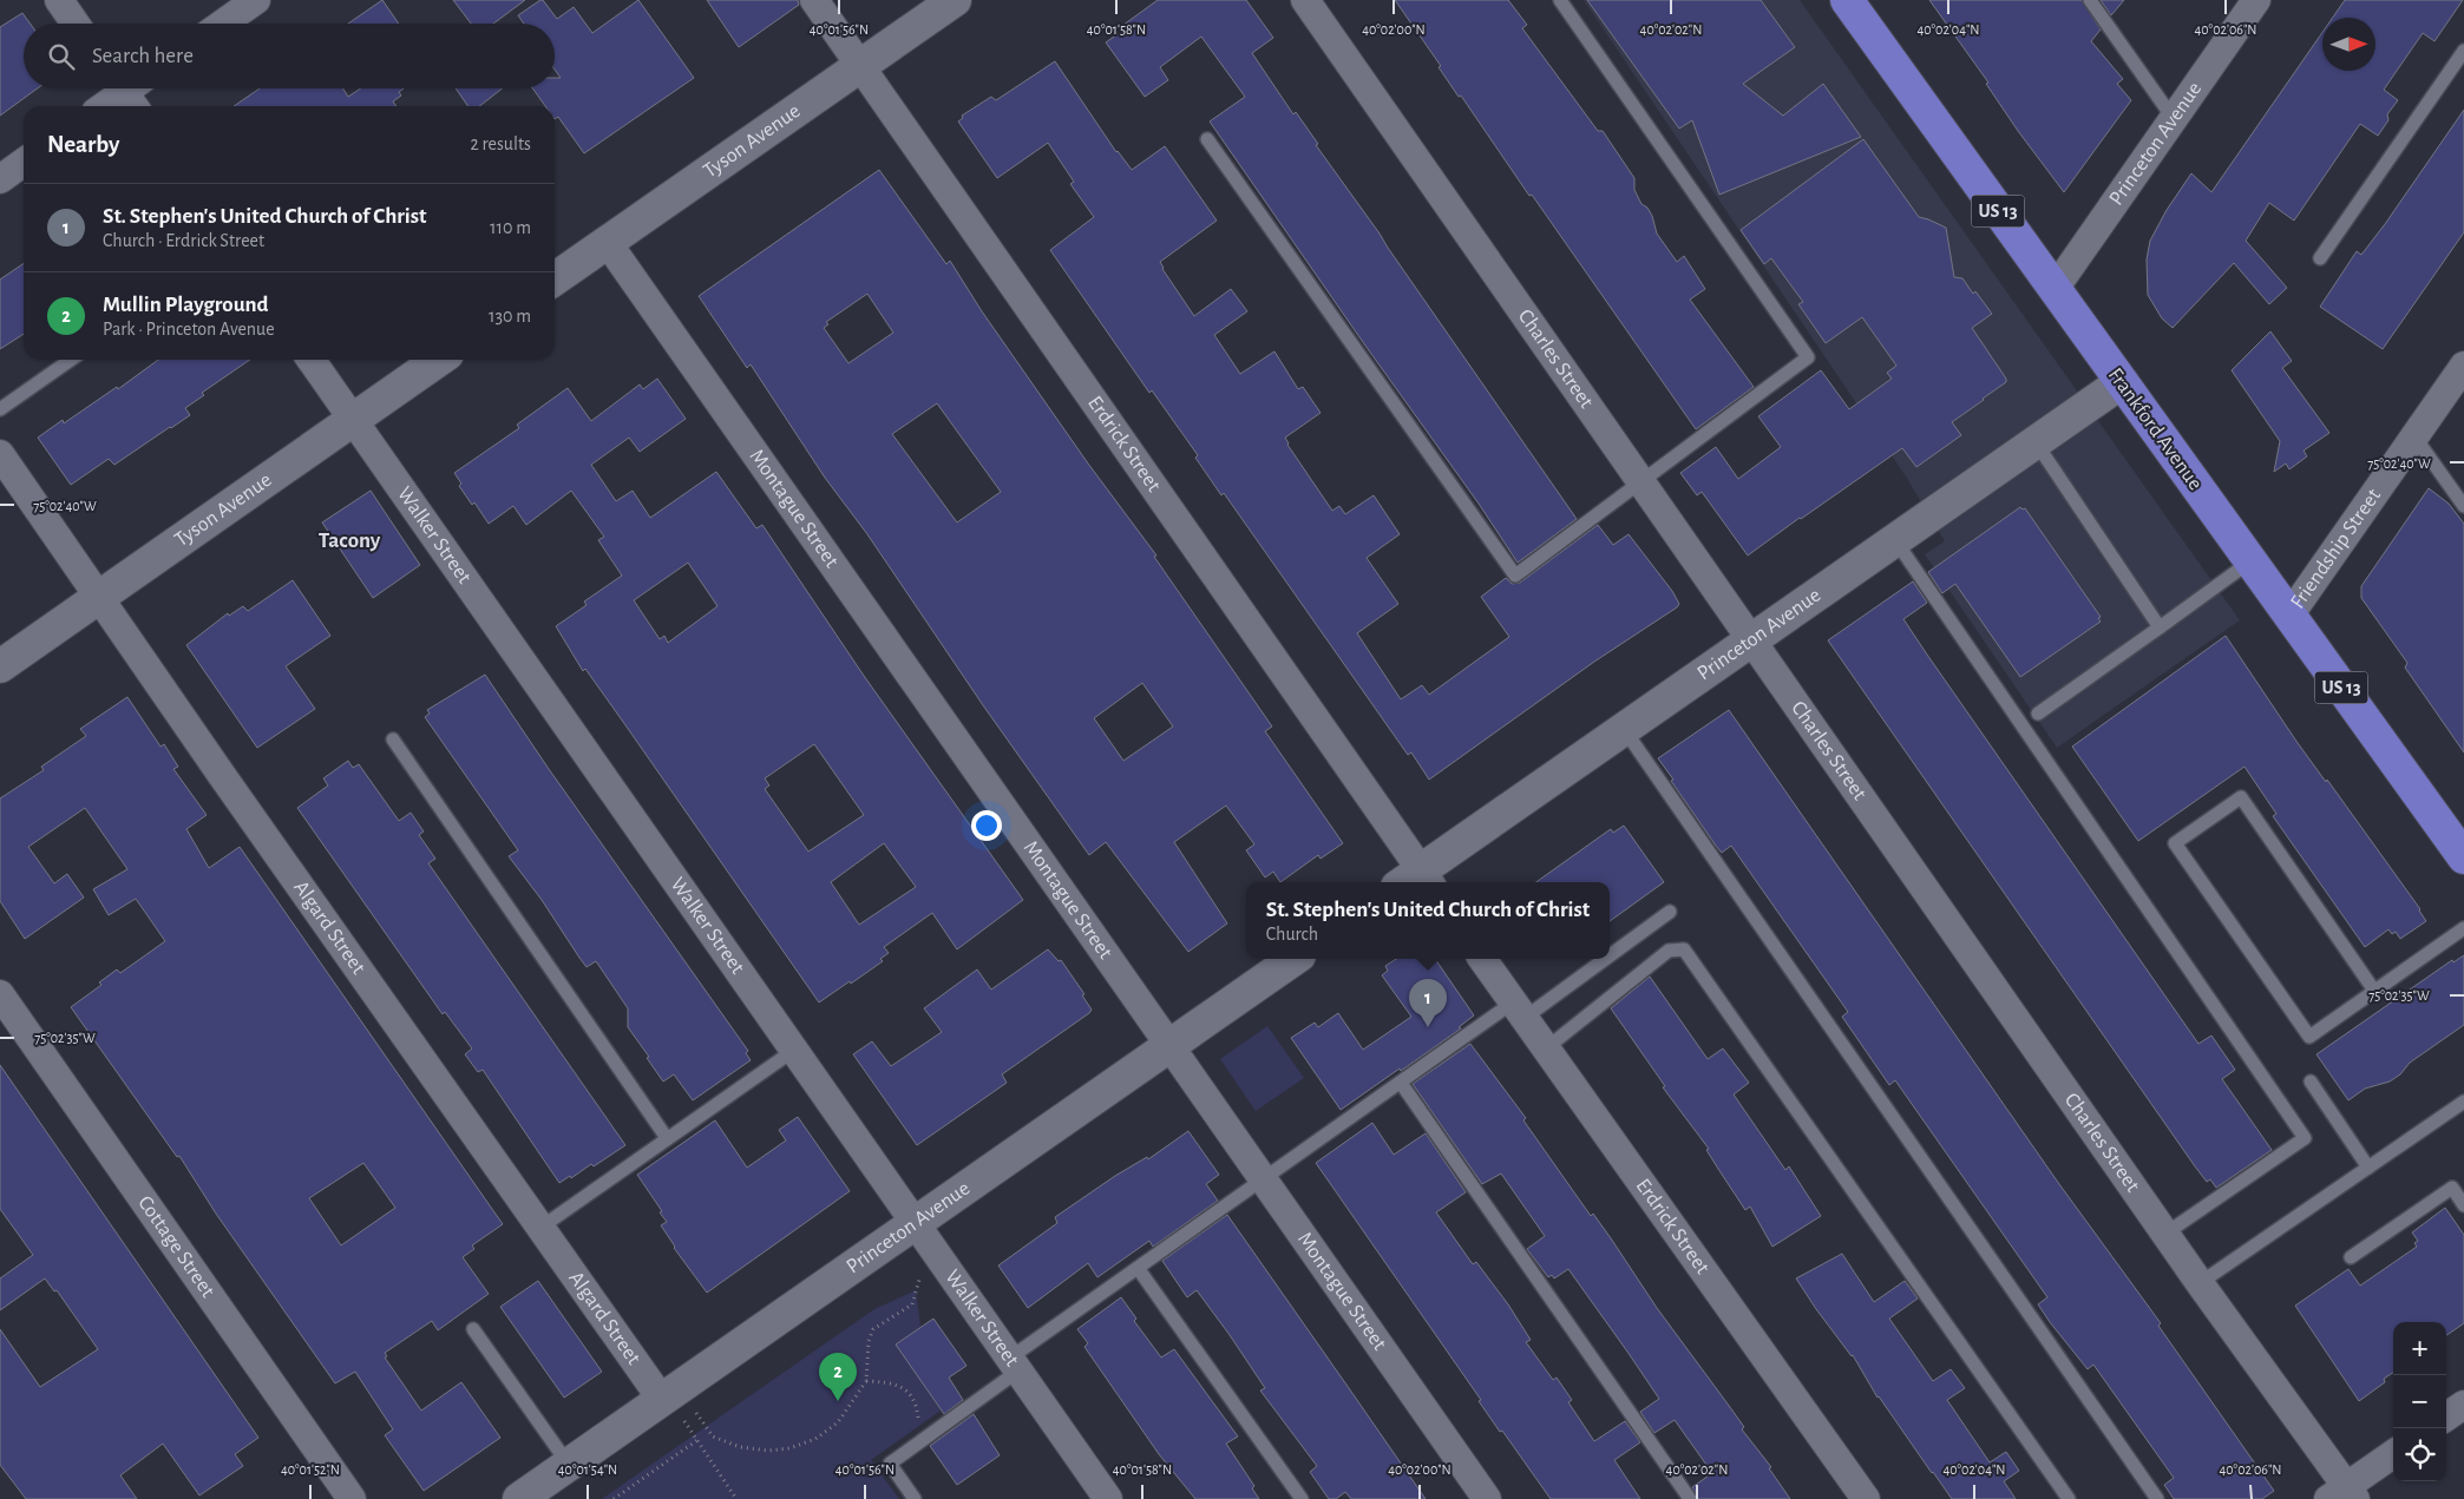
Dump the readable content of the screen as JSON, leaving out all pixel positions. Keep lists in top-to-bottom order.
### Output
{
  "streets": {
    "main road": ["US 13", "Frankford Avenue"],
    "street": [
      "Tyson Avenue",
      "Princeton Avenue",
      "Charles Street",
      "Erdrick Street",
      "Montague Street",
      "Walker Street",
      "Friendship Street",
      "Algard Street",
      "Cottage Street"
    ]
  },
  "crossings": [
    ["Tyson Avenue", "Erdrick Street"],
    ["Tyson Avenue", "Montague Street"],
    ["Tyson Avenue", "Walker Street"],
    ["Tyson Avenue", "Algard Street"],
    ["Princeton Avenue", "Charles Street"],
    ["Princeton Avenue", "Frankford Avenue"],
    ["Princeton Avenue", "Erdrick Street"],
    ["Princeton Avenue", "Montague Street"],
    ["Princeton Avenue", "Walker Street"],
    ["Princeton Avenue", "Algard Street"],
    ["Frankford Avenue", "Friendship Street"]
  ],
  "districts": ["Tacony"],
  "north": "right",
  "page": {
    "search": "Search here",
    "heading": ["Nearby", "2 results"],
    "list": [
      {
        "mark": "1",
        "name": "St. Stephen's United Church of Christ",
        "note": "Church · Erdrick Street",
        "value": "110 m"
      },
      {
        "mark": "2",
        "name": "Mullin Playground",
        "note": "Park · Princeton Avenue",
        "value": "130 m"
      }
    ],
    "popup": ["St. Stephen's United Church of Christ", "Church"],
    "pins": ["1", "2"],
    "map_buttons": ["+", "−"]
  },
  "coordinates": [
    "40°01'56\"N",
    "40°01'58\"N",
    "40°02'00\"N",
    "40°02'02\"N",
    "40°02'04\"N",
    "40°02'06\"N",
    "75°02'40\"W",
    "75°02'35\"W",
    "40°01'52\"N",
    "40°01'54\"N"
  ]
}
